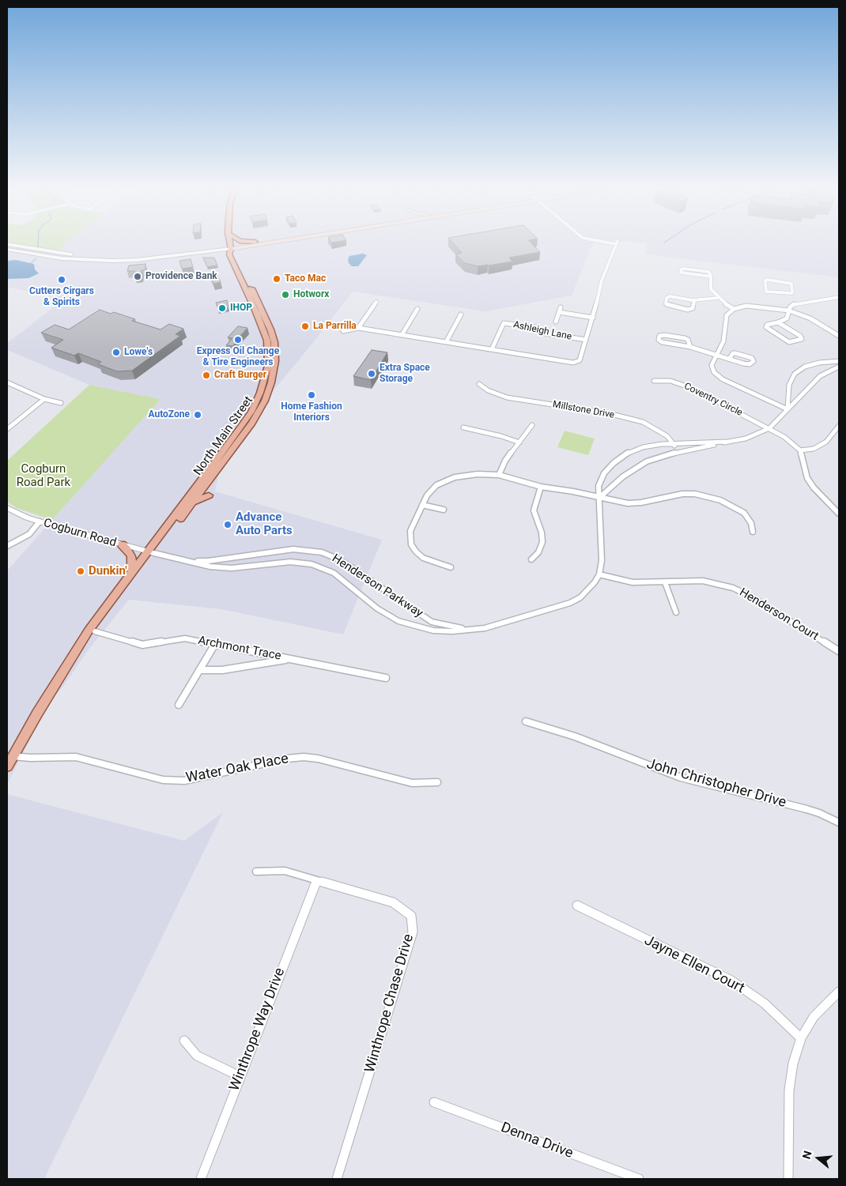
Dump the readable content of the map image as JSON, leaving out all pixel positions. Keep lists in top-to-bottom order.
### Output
{
  "streets": {
    "main road": ["North Main Street"],
    "street": [
      "Ashleigh Lane",
      "Coventry Circle",
      "Millstone Drive",
      "Cogburn Road",
      "Henderson Parkway",
      "Henderson Court",
      "Archmont Trace",
      "Water Oak Place",
      "John Christopher Drive",
      "Jayne Ellen Court",
      "Winthrope Chase Drive",
      "Winthrope Way Drive",
      "Denna Drive"
    ]
  },
  "crossings": [
    ["Coventry Circle", "Henderson Parkway"],
    ["Millstone Drive", "Henderson Parkway"],
    ["North Main Street", "Cogburn Road"],
    ["North Main Street", "Henderson Parkway"],
    ["North Main Street", "Archmont Trace"],
    ["North Main Street", "Water Oak Place"],
    ["Cogburn Road", "Henderson Parkway"],
    ["Henderson Parkway", "Henderson Court"],
    ["Winthrope Chase Drive", "Winthrope Way Drive"]
  ],
  "parks": ["Cogburn Road Park"],
  "places": [
    "Providence Bank",
    "Taco Mac",
    "Cutters Cirgars & Spirits",
    "Hotworx",
    "IHOP",
    "La Parrilla",
    "Express Oil Change & Tire Engineers",
    "Lowe's",
    "Extra Space Storage",
    "Craft Burger",
    "Home Fashion Interiors",
    "AutoZone",
    "Advance Auto Parts",
    "Dunkin'"
  ],
  "north": "left"
}
